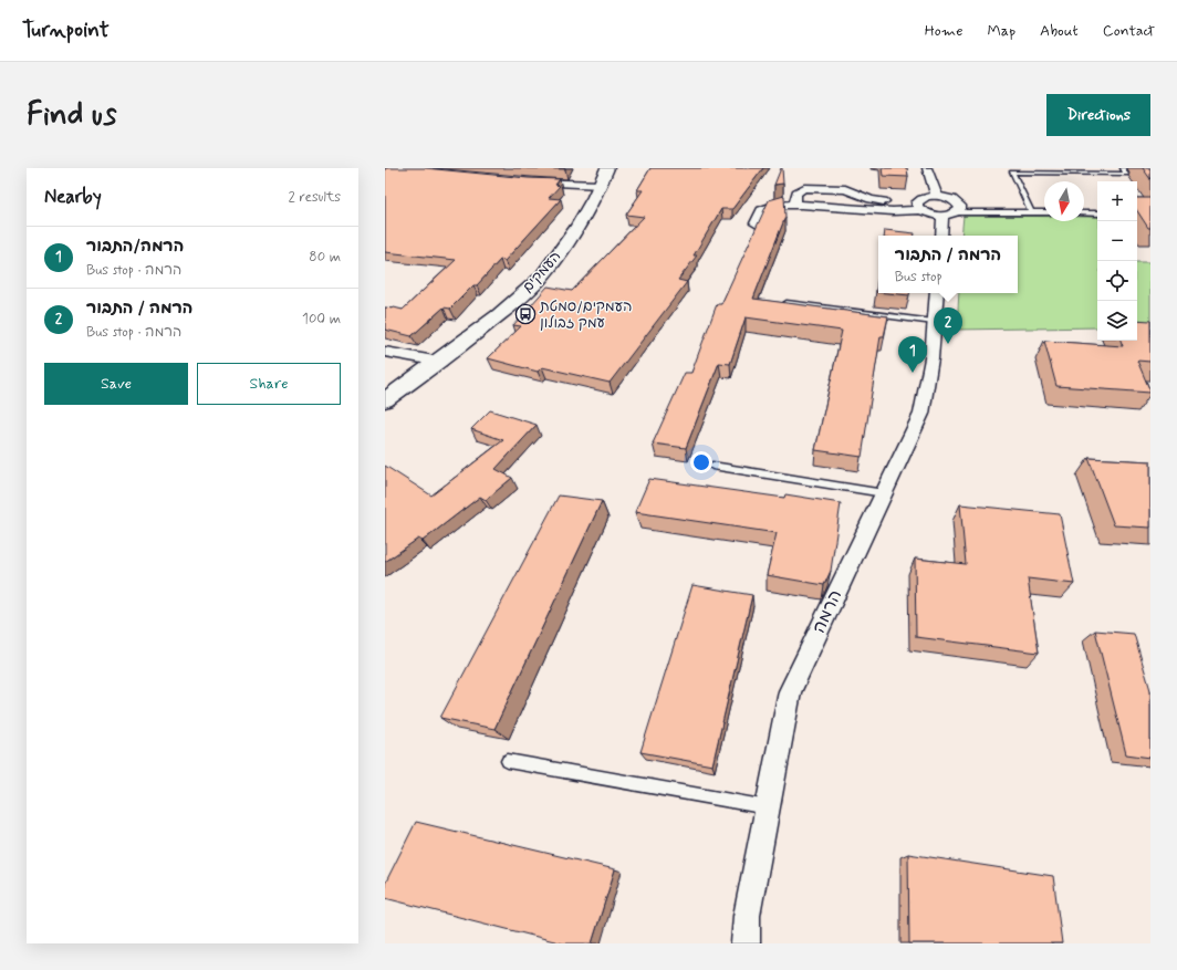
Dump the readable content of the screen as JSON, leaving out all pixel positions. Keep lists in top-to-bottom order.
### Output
{
  "streets": {
    "street": ["העמקים", "הרמה"]
  },
  "places": {
    "bus stop": ["העמקים/סמטת עמק זבולון"]
  },
  "north": "bottom",
  "page": {
    "header": "Turnpoint",
    "nav": [
      "Home",
      "Map",
      "About",
      "Contact"
    ],
    "buttons": [
      "Directions",
      ["Save", "Share"]
    ],
    "title": "Find us",
    "heading": ["Nearby", "2 results"],
    "map_buttons": ["+", "−"],
    "list": [
      {
        "mark": "1",
        "name": "הרמה/התבור",
        "note": "Bus stop · הרמה",
        "value": "80 m"
      },
      {
        "mark": "2",
        "name": "הרמה / התבור",
        "note": "Bus stop · הרמה",
        "value": "100 m"
      }
    ],
    "popup": ["הרמה / התבור", "Bus stop"],
    "pins": ["2", "1"]
  }
}
